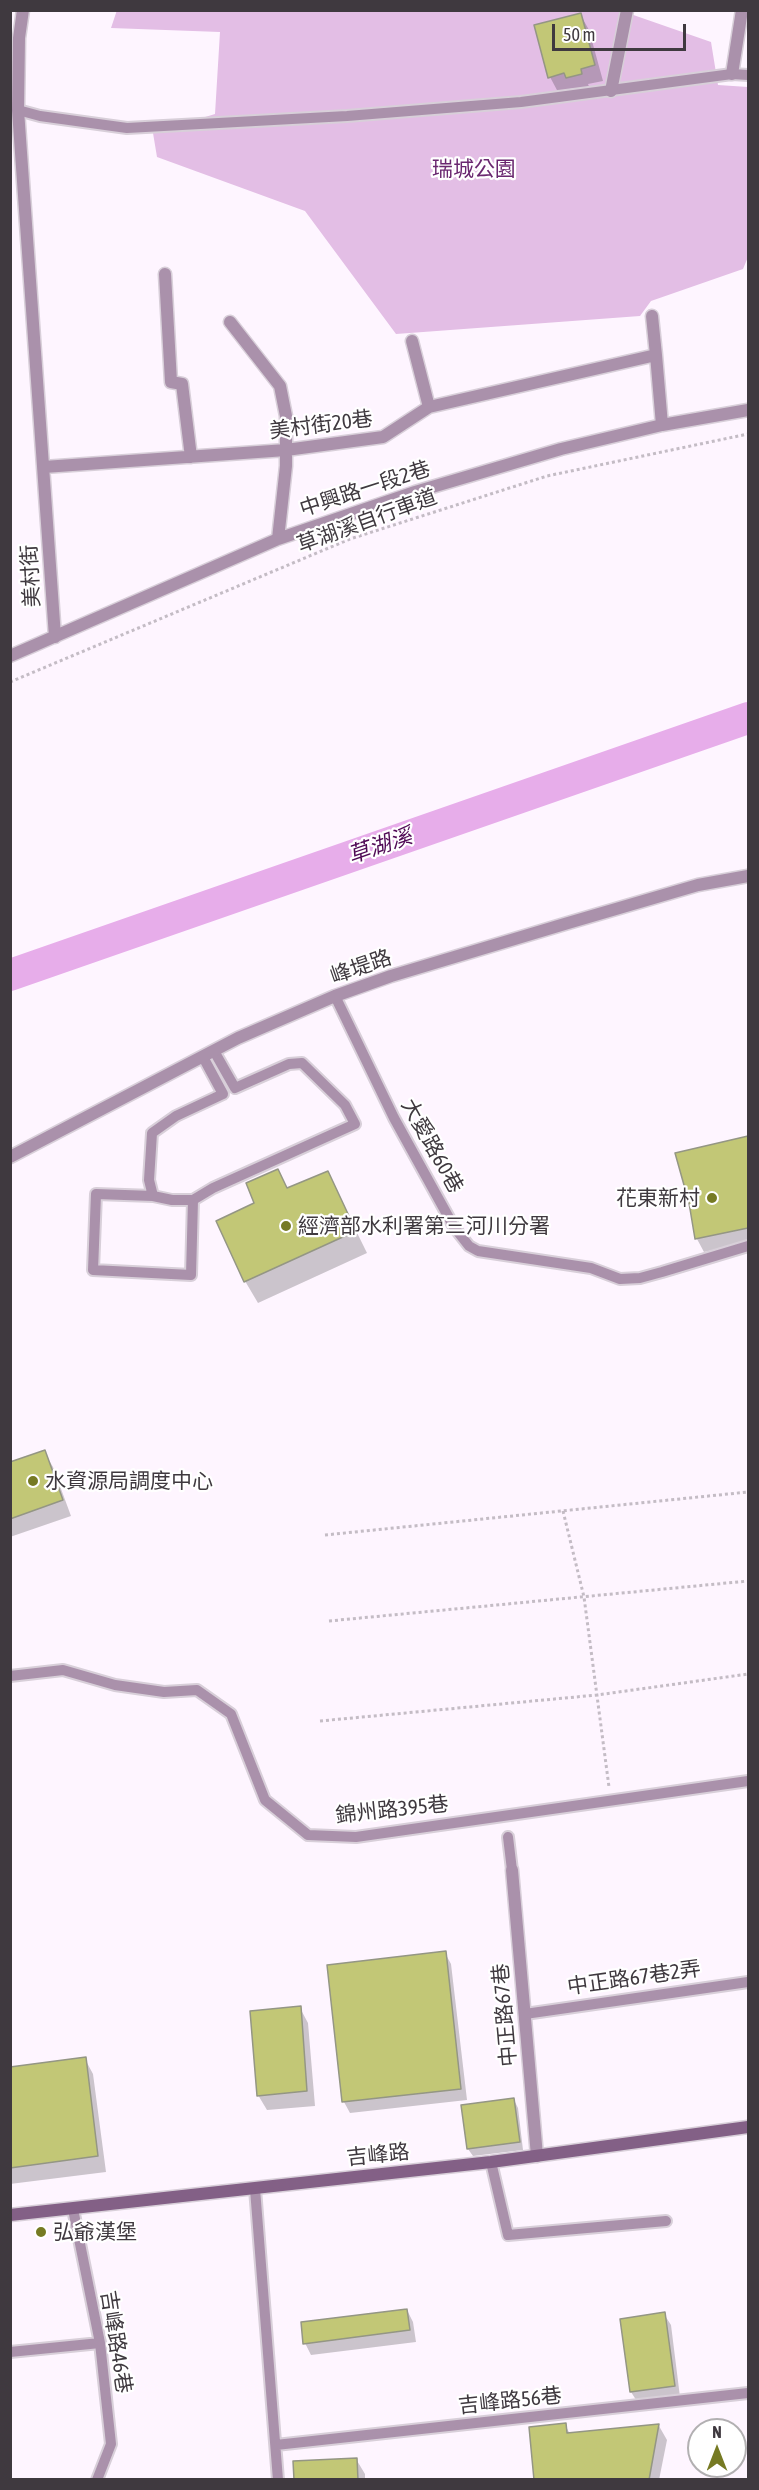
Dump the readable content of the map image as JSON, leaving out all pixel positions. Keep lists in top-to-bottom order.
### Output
{
  "streets": {
    "street": [
      "美村街20巷",
      "中興路一段2巷",
      "美村街",
      "峰堤路",
      "中正路67巷",
      "吉峰路"
    ],
    "lane": [
      "大愛路60巷",
      "錦州路395巷",
      "中正路67巷2弄",
      "吉峰路46巷",
      "吉峰路56巷"
    ],
    "path": ["草湖溪自行車道"]
  },
  "crossings": [
    ["美村街20巷", "美村街"],
    ["中興路一段2巷", "美村街"],
    ["峰堤路", "大愛路60巷"],
    ["中正路67巷2弄", "中正路67巷"],
    ["中正路67巷", "吉峰路"],
    ["吉峰路", "吉峰路46巷"]
  ],
  "water": ["草湖溪"],
  "parks": ["瑞城公園"],
  "places": [
    "花東新村",
    "經濟部水利署第三河川分署",
    "水資源局調度中心",
    "弘爺漢堡"
  ],
  "scale_bar": "50 m",
  "north": "top"
}
